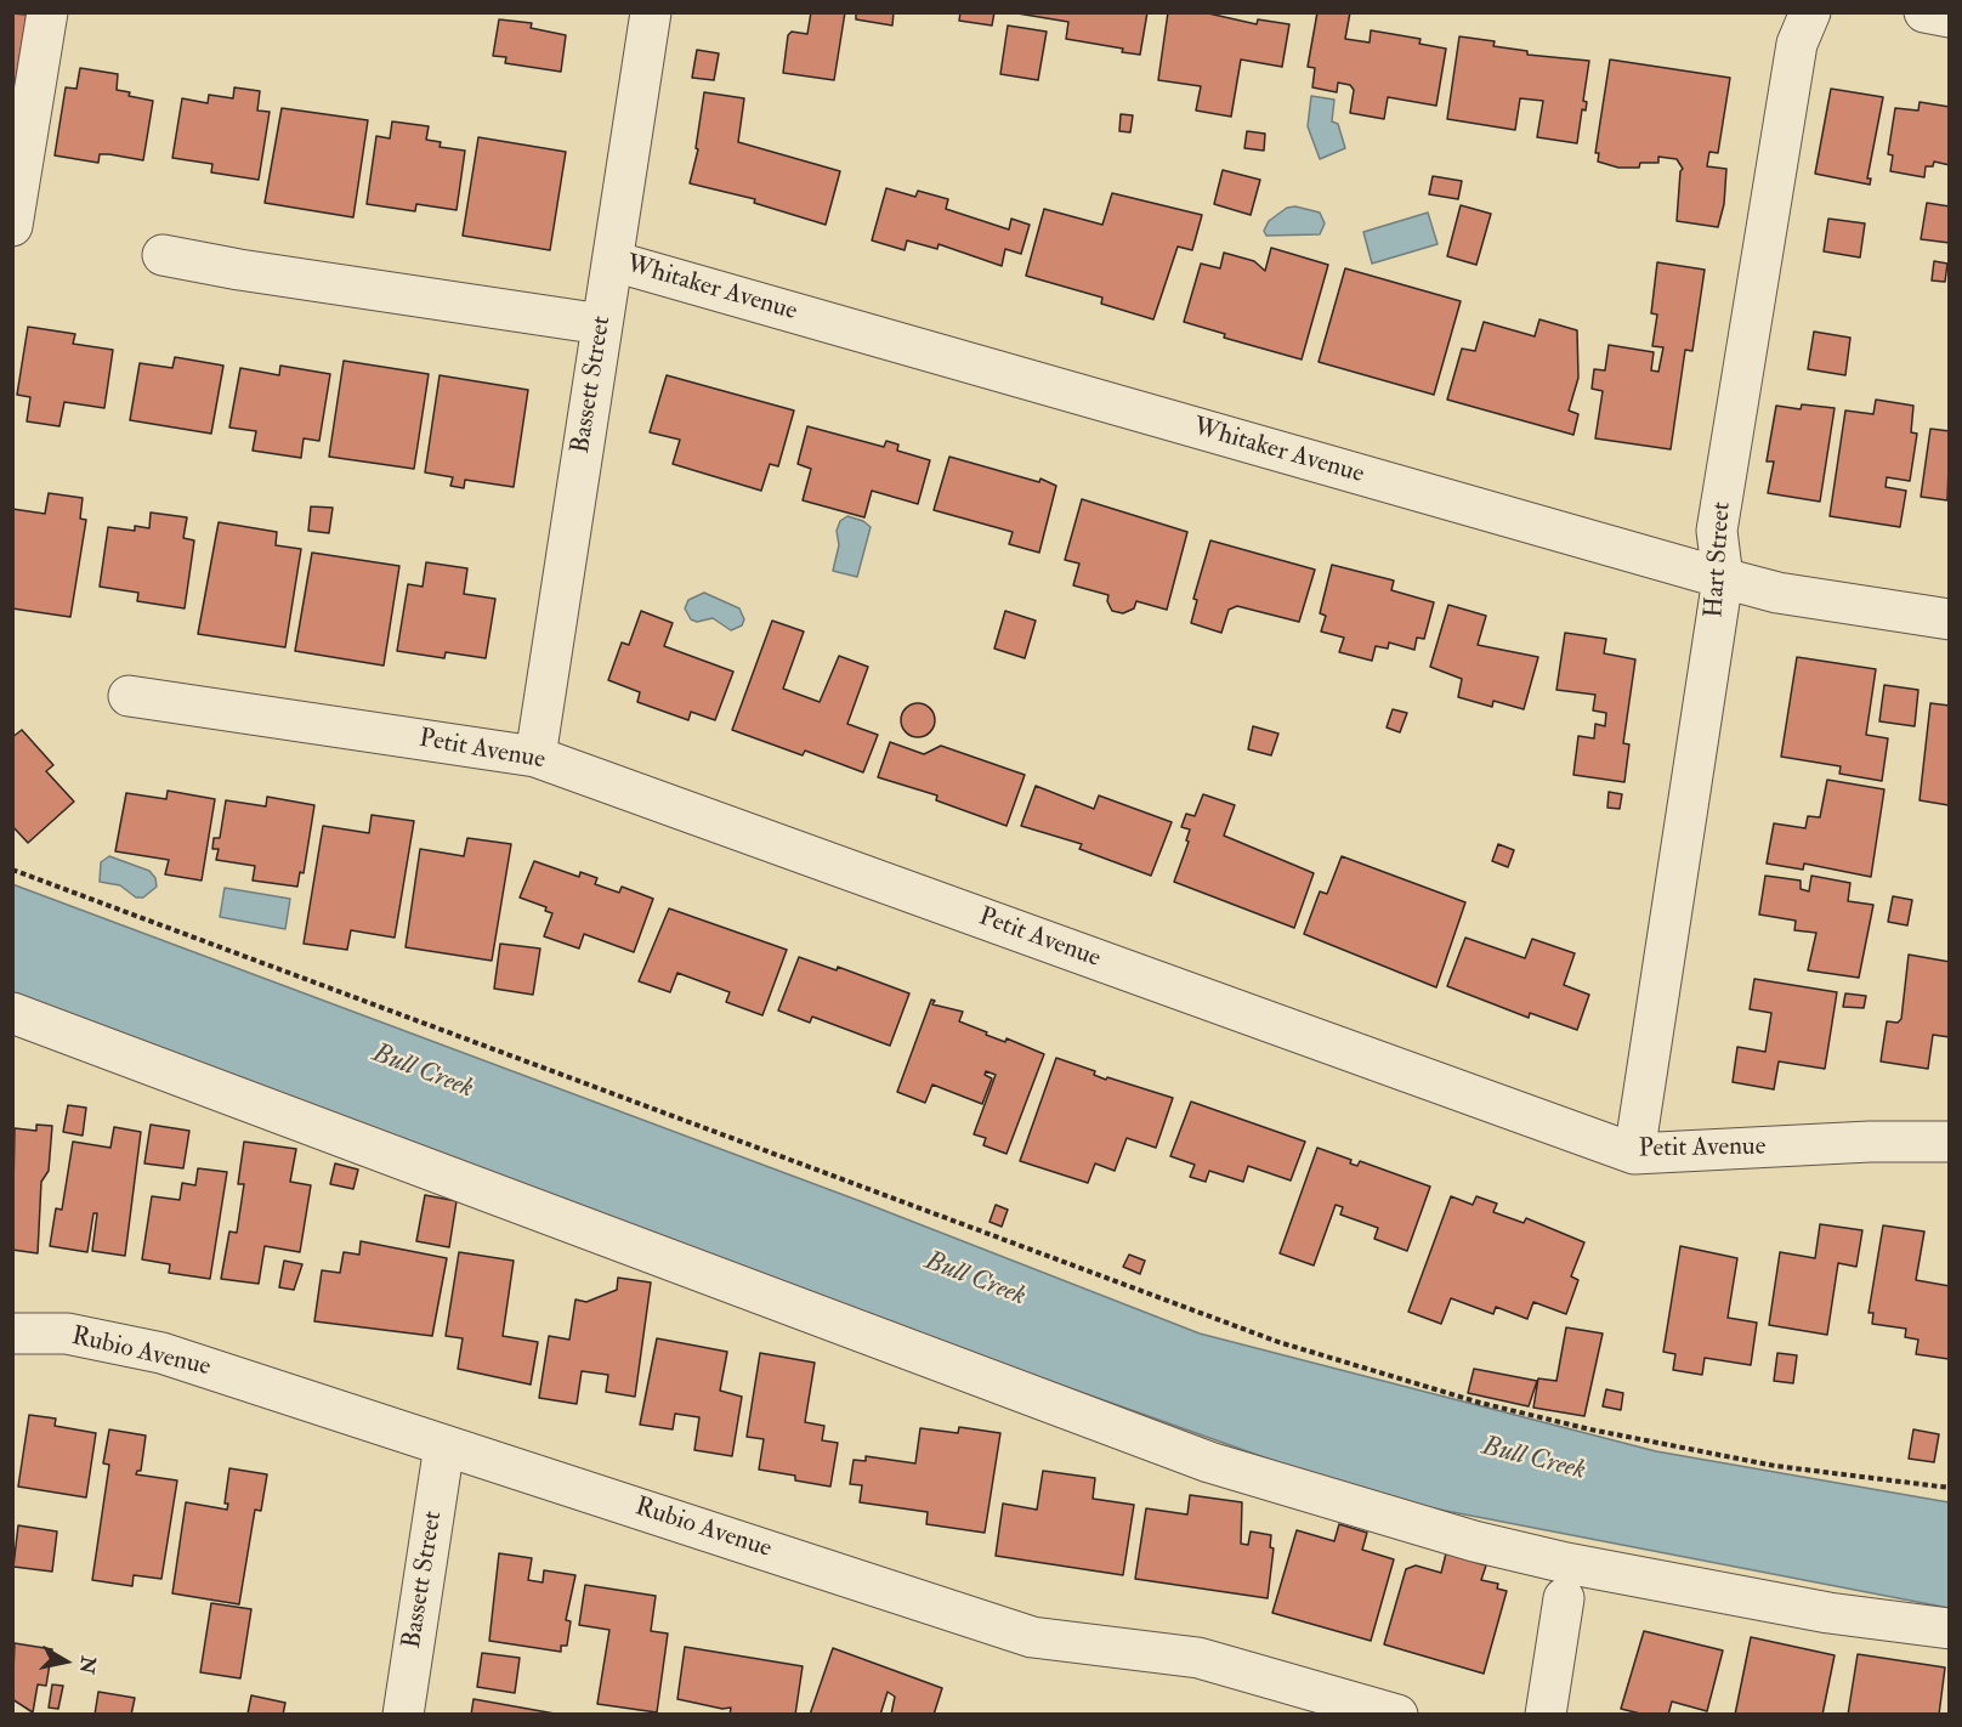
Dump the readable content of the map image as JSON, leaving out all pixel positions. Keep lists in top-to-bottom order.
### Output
{
  "streets": {
    "street": [
      "Whitaker Avenue",
      "Bassett Street",
      "Hart Street",
      "Petit Avenue",
      "Rubio Avenue"
    ]
  },
  "crossings": [
    ["Whitaker Avenue", "Bassett Street"],
    ["Whitaker Avenue", "Hart Street"],
    ["Bassett Street", "Petit Avenue"],
    ["Bassett Street", "Rubio Avenue"],
    ["Hart Street", "Petit Avenue"]
  ],
  "water": ["Bull Creek"],
  "north": "right"
}
